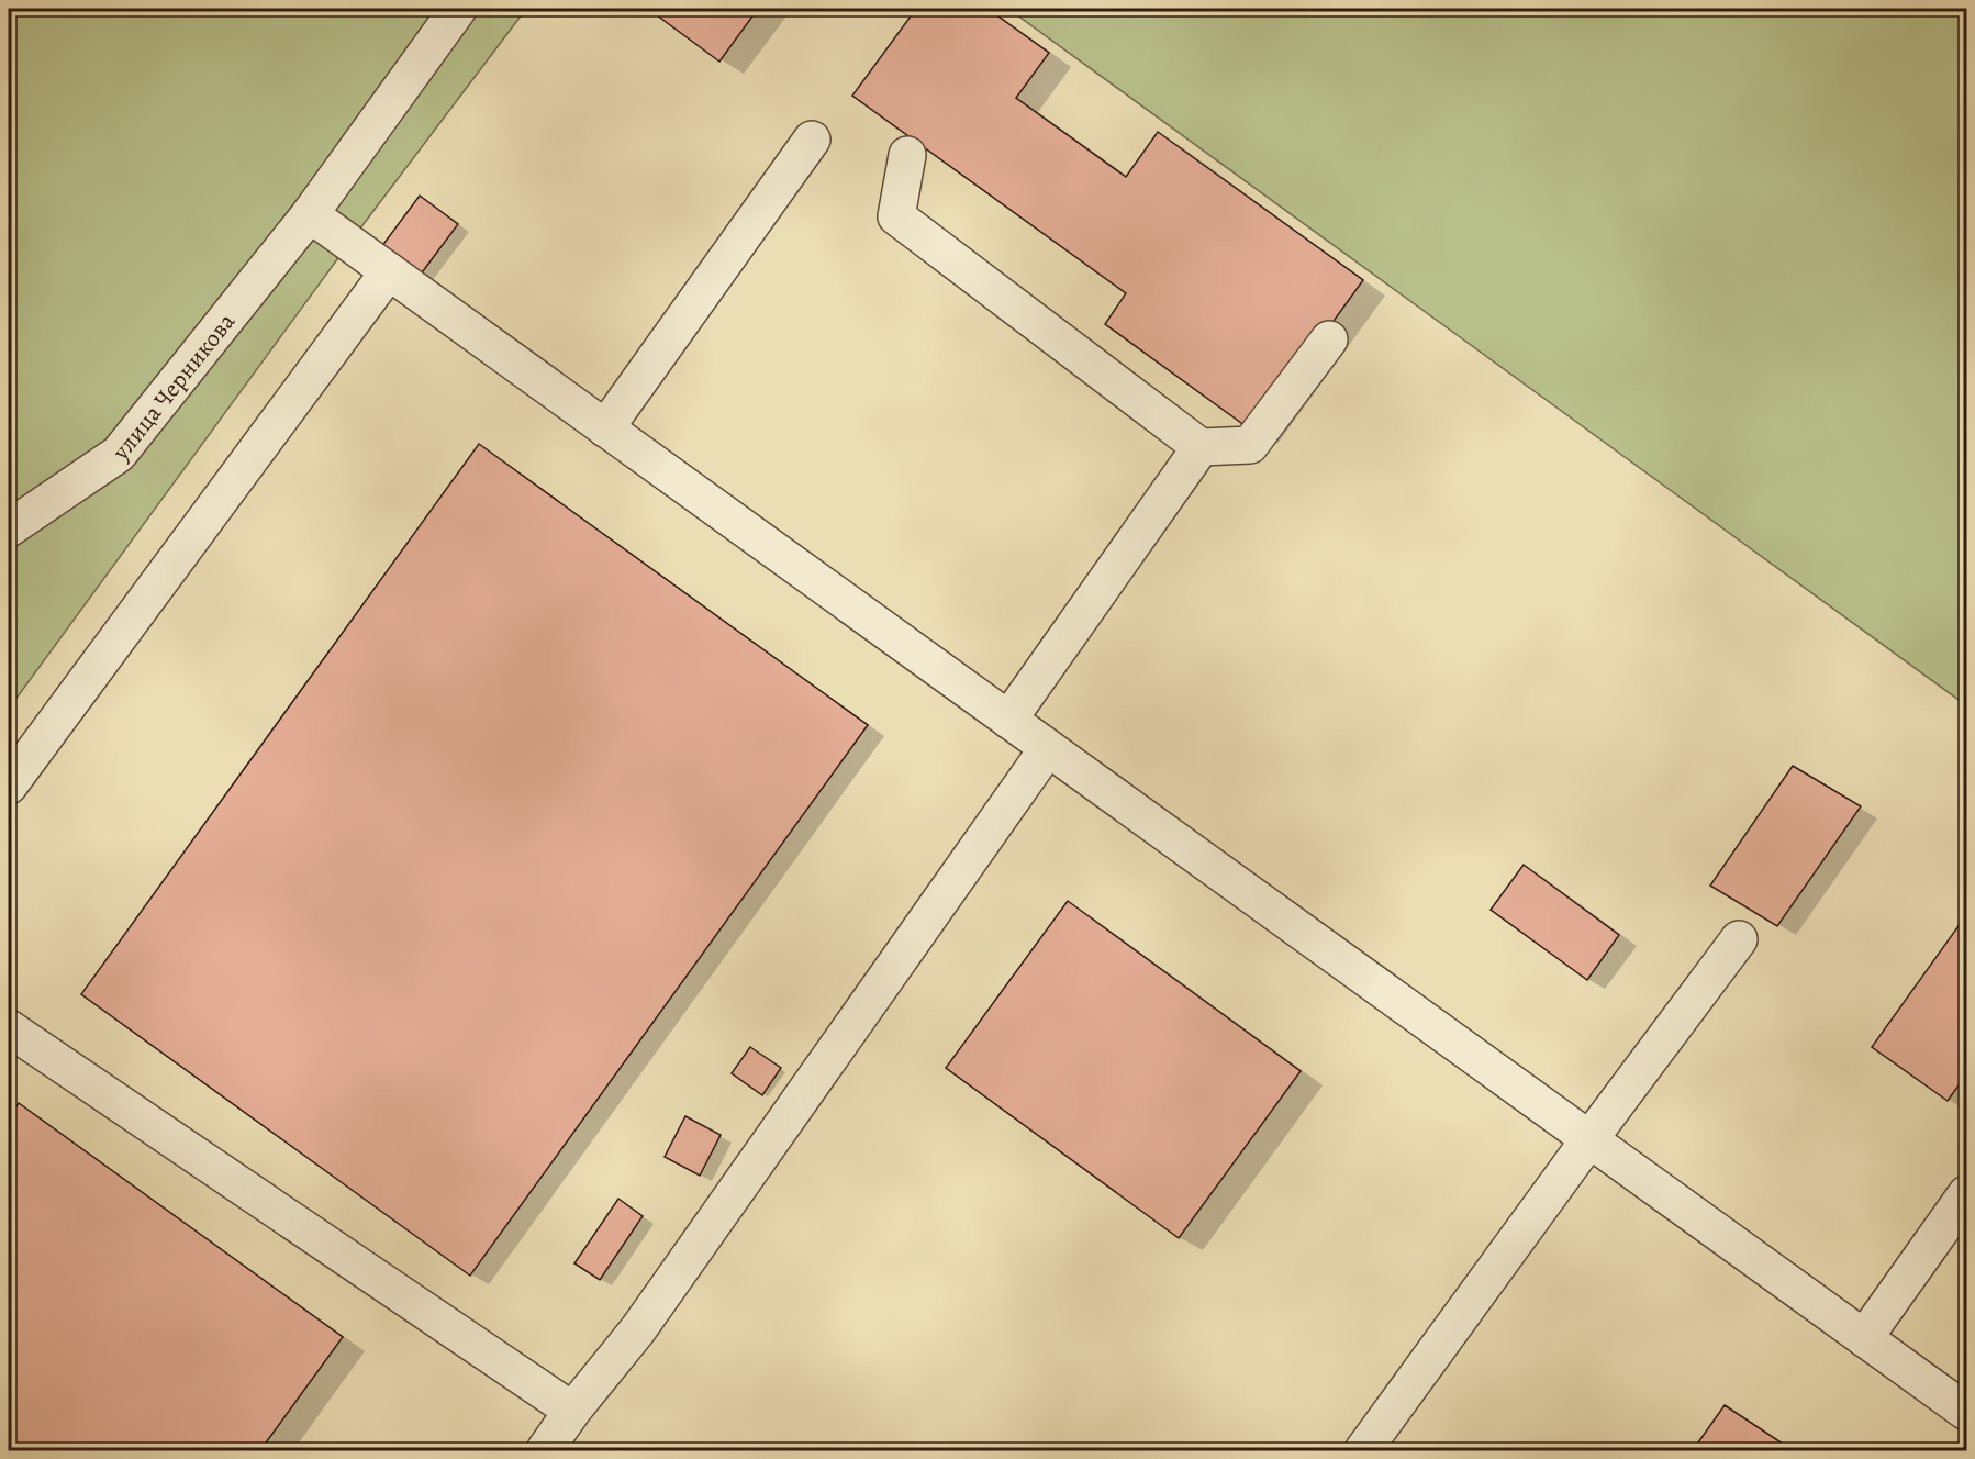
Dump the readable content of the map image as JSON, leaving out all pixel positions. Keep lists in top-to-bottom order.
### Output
{
  "streets": {
    "street": ["улица Черникова"]
  }
}
